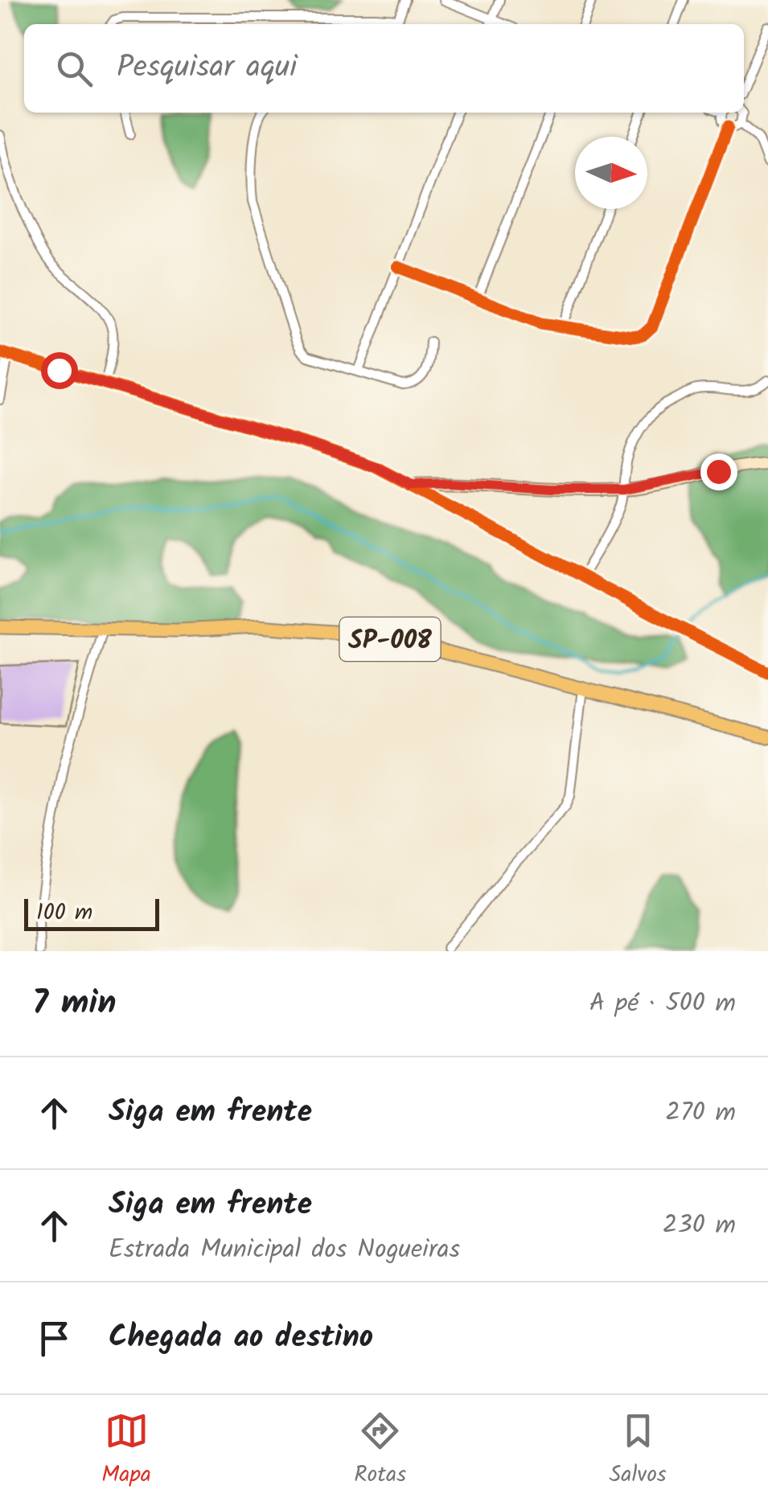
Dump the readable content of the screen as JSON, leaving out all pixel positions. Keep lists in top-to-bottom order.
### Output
{
  "streets": {
    "main road": ["SP-008"]
  },
  "scale_bar": "100 m",
  "north": "right",
  "page": {
    "search": "Pesquisar aqui",
    "scale": "100 m",
    "heading": ["7 min", "A pé · 500 m"],
    "list": [
      ["Siga em frente", "270 m"],
      ["Siga em frente", "Estrada Municipal dos Nogueiras", "230 m"],
      "Chegada ao destino"
    ],
    "nav": ["Mapa", "Rotas", "Salvos"]
  }
}
